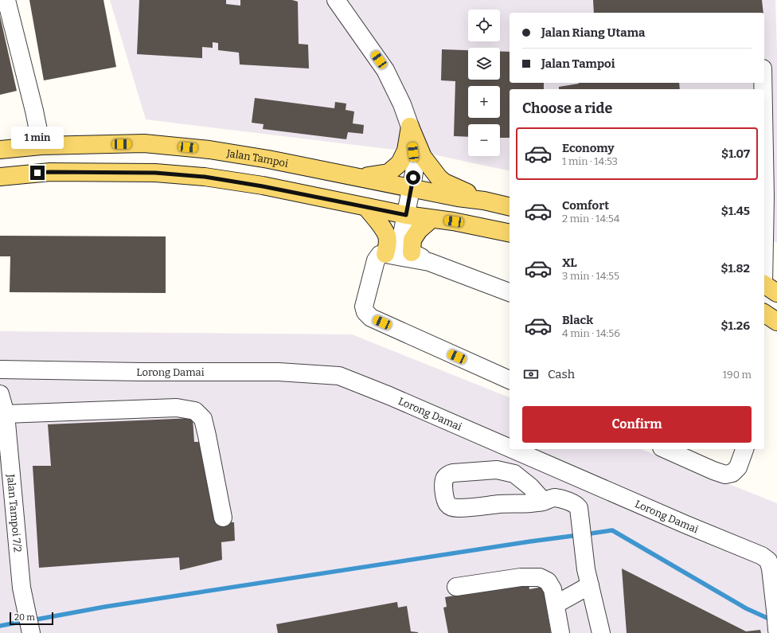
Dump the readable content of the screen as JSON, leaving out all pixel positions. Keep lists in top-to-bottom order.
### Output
{
  "streets": {
    "main road": ["Jalan Tampoi"],
    "street": ["Lorong Damai", "Jalan Tampoi 7/2"]
  },
  "scale_bar": "20 m",
  "page": {
    "map_buttons": ["+", "−"],
    "banner": ["Jalan Riang Utama", "Jalan Tampoi"],
    "heading": "Choose a ride",
    "bubble": "1 min",
    "list": [
      {
        "name": "Economy",
        "note": "1 min · 14:53",
        "value": "$1.07"
      },
      {
        "name": "Comfort",
        "note": "2 min · 14:54",
        "value": "$1.45"
      },
      {
        "name": "XL",
        "note": "3 min · 14:55",
        "value": "$1.82"
      },
      {
        "name": "Black",
        "note": "4 min · 14:56",
        "value": "$1.26"
      }
    ],
    "pay": ["Cash", "190 m"],
    "buttons": "Confirm",
    "scale": "20 m"
  }
}
